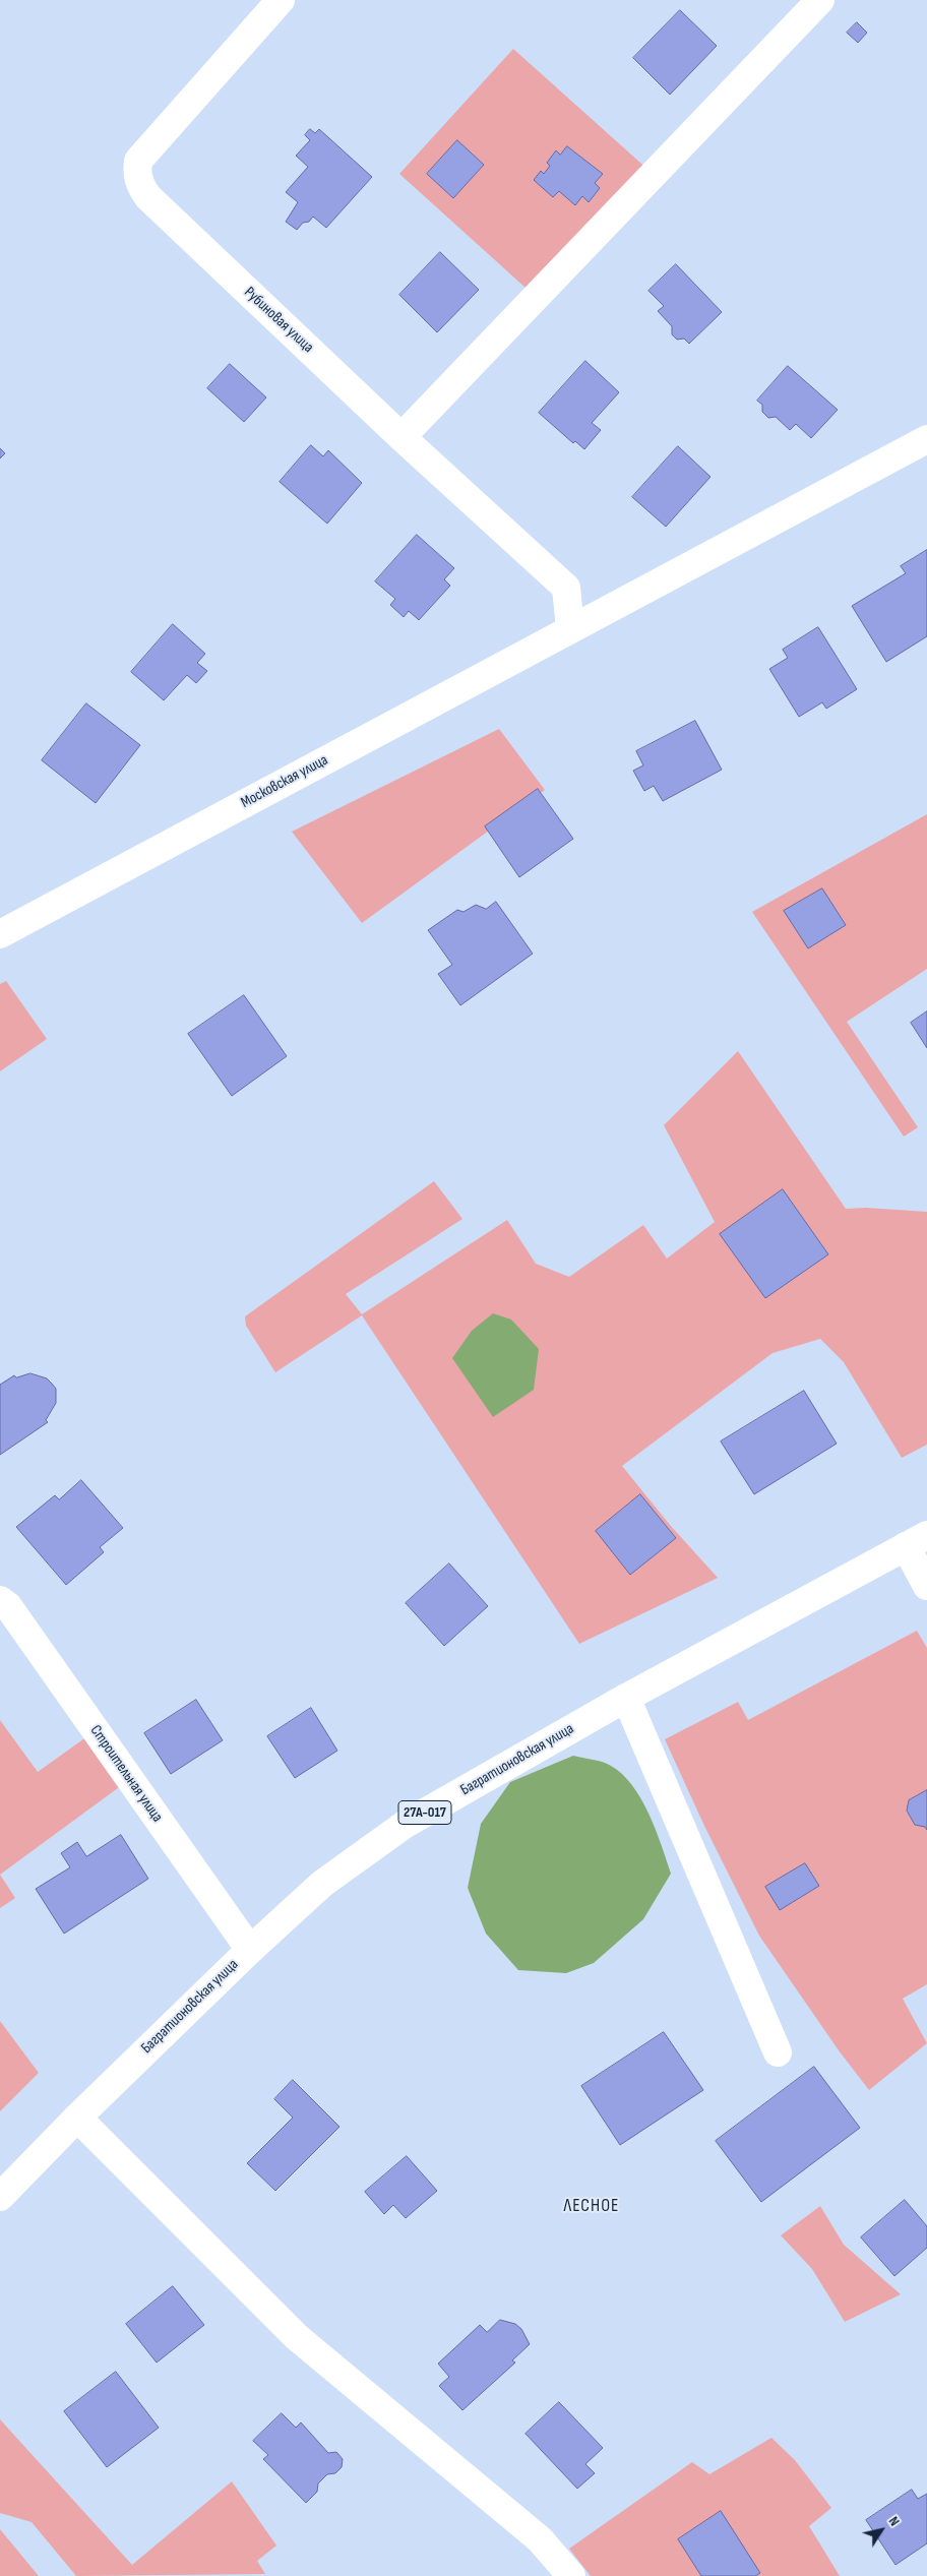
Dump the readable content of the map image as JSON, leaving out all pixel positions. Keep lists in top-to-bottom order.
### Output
{
  "streets": {
    "street": [
      "Рубиновая улица",
      "Московская улица",
      "Багратионовская улица",
      "Строительная улица",
      "27А-017"
    ]
  },
  "crossings": [
    ["Рубиновая улица", "Московская улица"],
    ["Багратионовская улица", "Строительная улица"]
  ],
  "districts": ["ЛЕСНОЕ"],
  "north": "top right"
}
